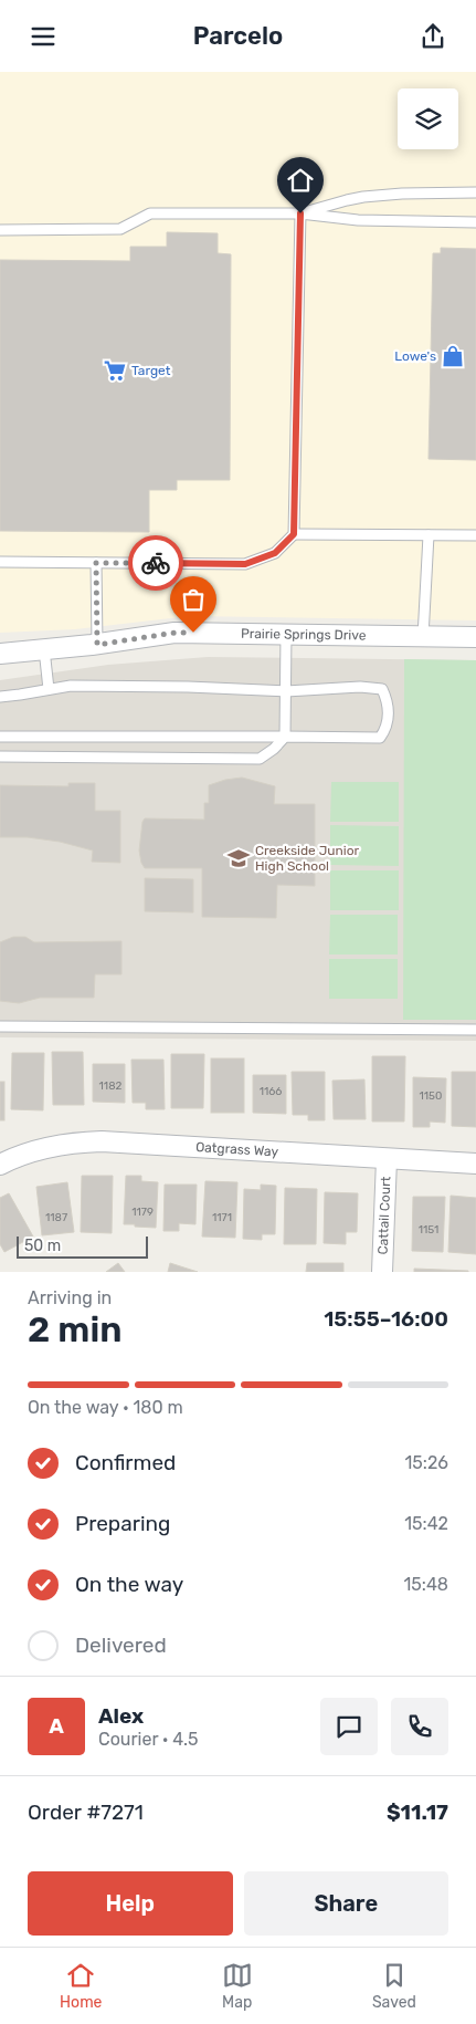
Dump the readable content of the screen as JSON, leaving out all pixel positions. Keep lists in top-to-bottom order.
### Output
{
  "streets": {
    "street": ["Prairie Springs Drive", "Oatgrass Way", "Cattail Court"]
  },
  "crossings": [
    ["Oatgrass Way", "Cattail Court"]
  ],
  "places": {
    "shop": ["Lowe's"],
    "supermarket": ["Target"],
    "school or university": ["Creekside Junior High School"]
  },
  "house_numbers": [
    "1182",
    "1166",
    "1150",
    "1179",
    "1187",
    "1171",
    "1151"
  ],
  "scale_bar": "50 m",
  "page": {
    "header": "Parcelo",
    "scale": "50 m",
    "heading": ["2 min", "Arriving in", "15:55–16:00"],
    "panel": [
      "Alex",
      "Courier · 4.5",
      "Order #7271",
      "$11.17"
    ],
    "bar": "On the way · 180 m",
    "list": [
      ["Confirmed", "15:26"],
      ["Preparing", "15:42"],
      ["On the way", "15:48"],
      "Delivered"
    ],
    "round": "A",
    "buttons": ["Help", "Share"],
    "tabs": ["Home", "Map", "Saved"]
  }
}
